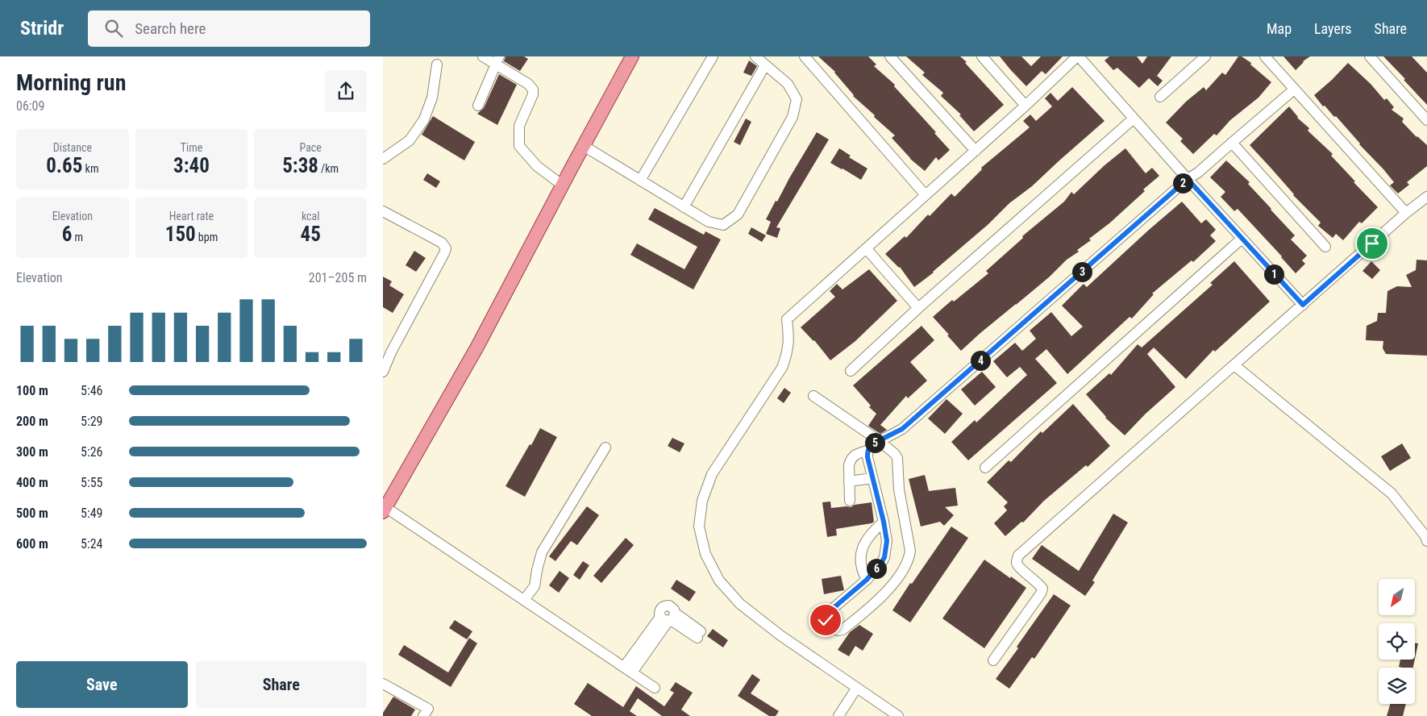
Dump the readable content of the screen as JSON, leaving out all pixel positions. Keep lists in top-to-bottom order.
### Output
{
  "north": "bottom left",
  "page": {
    "header": "Stridr",
    "search": "Search here",
    "nav": ["Map", "Layers", "Share"],
    "heading": ["Morning run", "06:09"],
    "stats": [
      ["Distance", "0.65 km"],
      ["Time", "3:40"],
      ["Pace", "5:38 /km"],
      ["Elevation", "6 m"],
      ["Heart rate", "150 bpm"],
      ["kcal", "45"]
    ],
    "pins": [
      "2",
      "3",
      "1",
      "4",
      "5",
      "6"
    ],
    "chart": ["Elevation", "201–205 m"],
    "list": [
      {
        "name": "100 m",
        "note": "5:46"
      },
      {
        "name": "200 m",
        "note": "5:29"
      },
      {
        "name": "300 m",
        "note": "5:26"
      },
      {
        "name": "400 m",
        "note": "5:55"
      },
      {
        "name": "500 m",
        "note": "5:49"
      },
      {
        "name": "600 m",
        "note": "5:24"
      }
    ],
    "buttons": ["Save", "Share"]
  }
}
